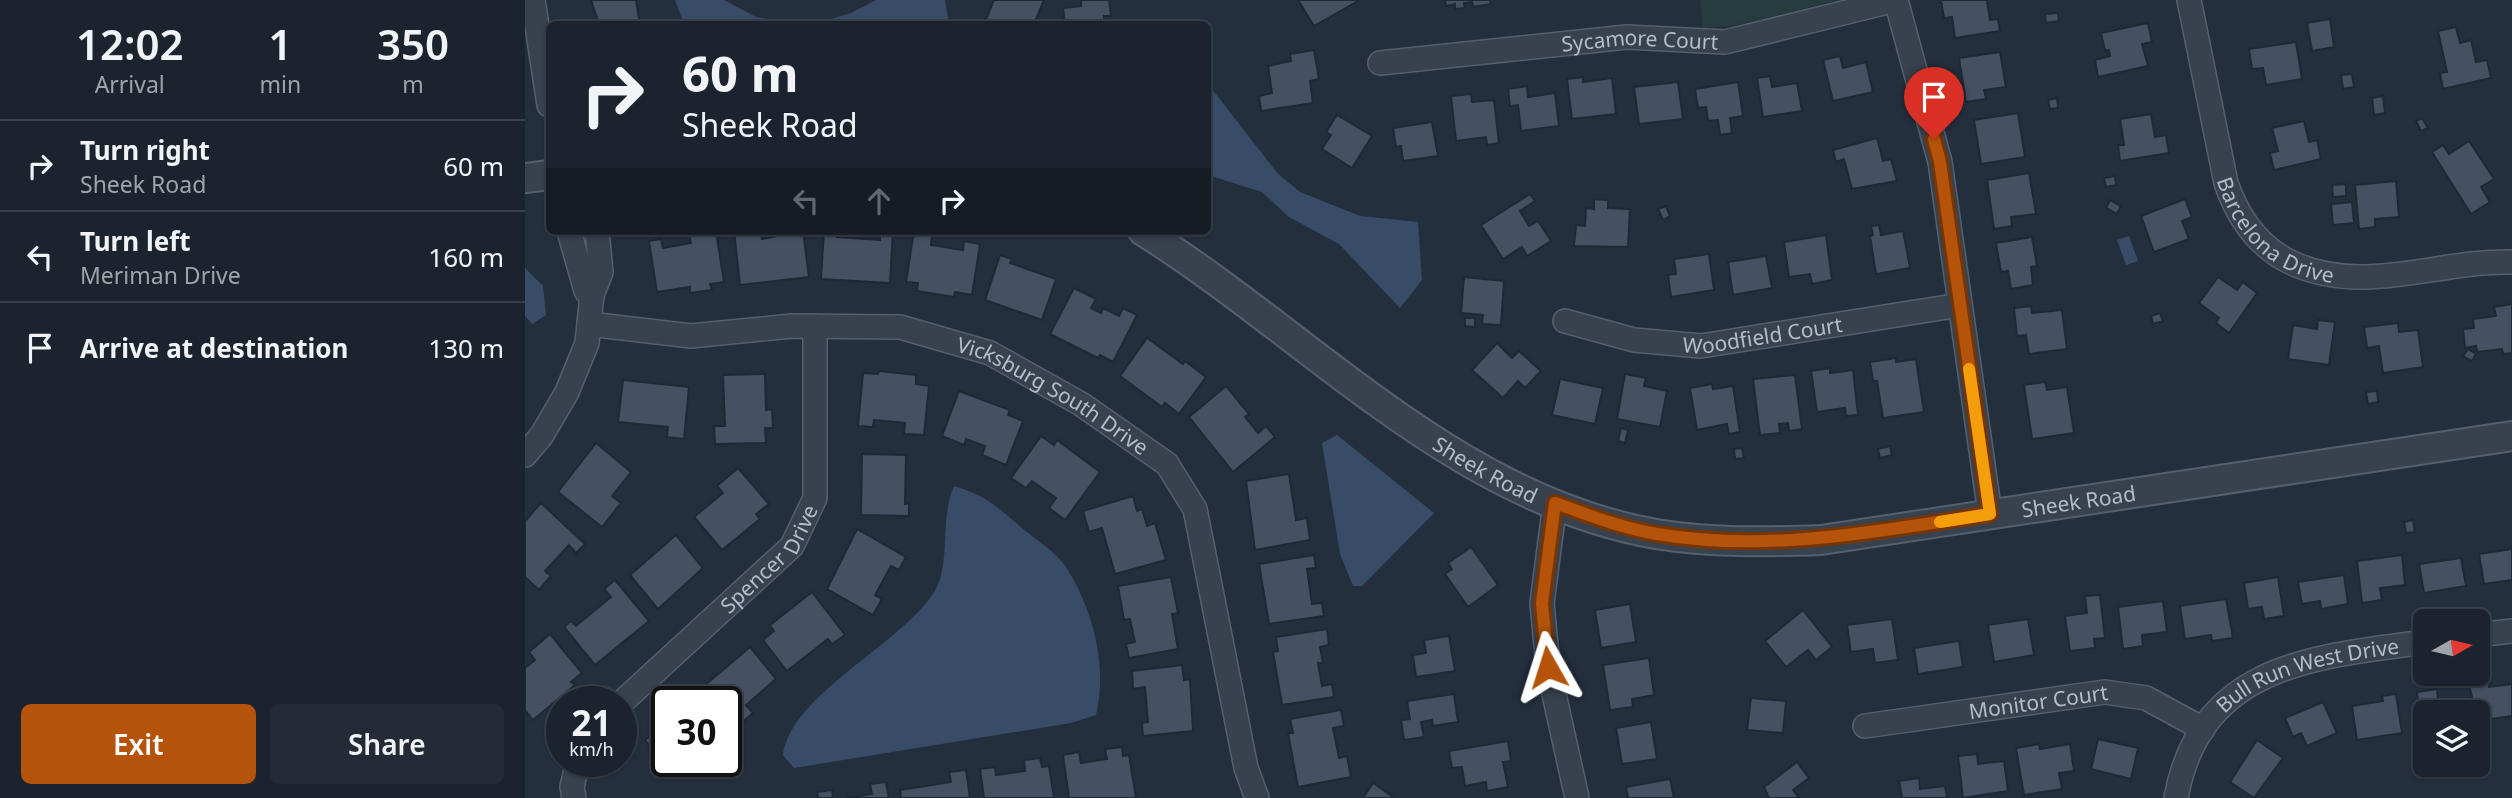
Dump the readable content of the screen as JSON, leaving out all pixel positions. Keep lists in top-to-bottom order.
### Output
{
  "streets": {
    "street": [
      "Sycamore Court",
      "Barcelona Drive",
      "Woodfield Court",
      "Vicksburg South Drive",
      "Sheek Road",
      "Spencer Drive",
      "Bull Run West Drive",
      "Monitor Court"
    ]
  },
  "crossings": [
    ["Vicksburg South Drive", "Spencer Drive"],
    ["Bull Run West Drive", "Monitor Court"]
  ],
  "north": "right",
  "page": {
    "eta": [
      "12:02",
      "Arrival",
      "1",
      "min",
      "350",
      "m"
    ],
    "turn": ["60 m", "Sheek Road"],
    "list": [
      {
        "name": "Turn right",
        "note": "Sheek Road",
        "value": "60 m"
      },
      {
        "name": "Turn left",
        "note": "Meriman Drive",
        "value": "160 m"
      },
      {
        "name": "Arrive at destination",
        "value": "130 m"
      }
    ],
    "speed": "21 km/h",
    "limit": "30",
    "buttons": ["Exit", "Share"]
  }
}
